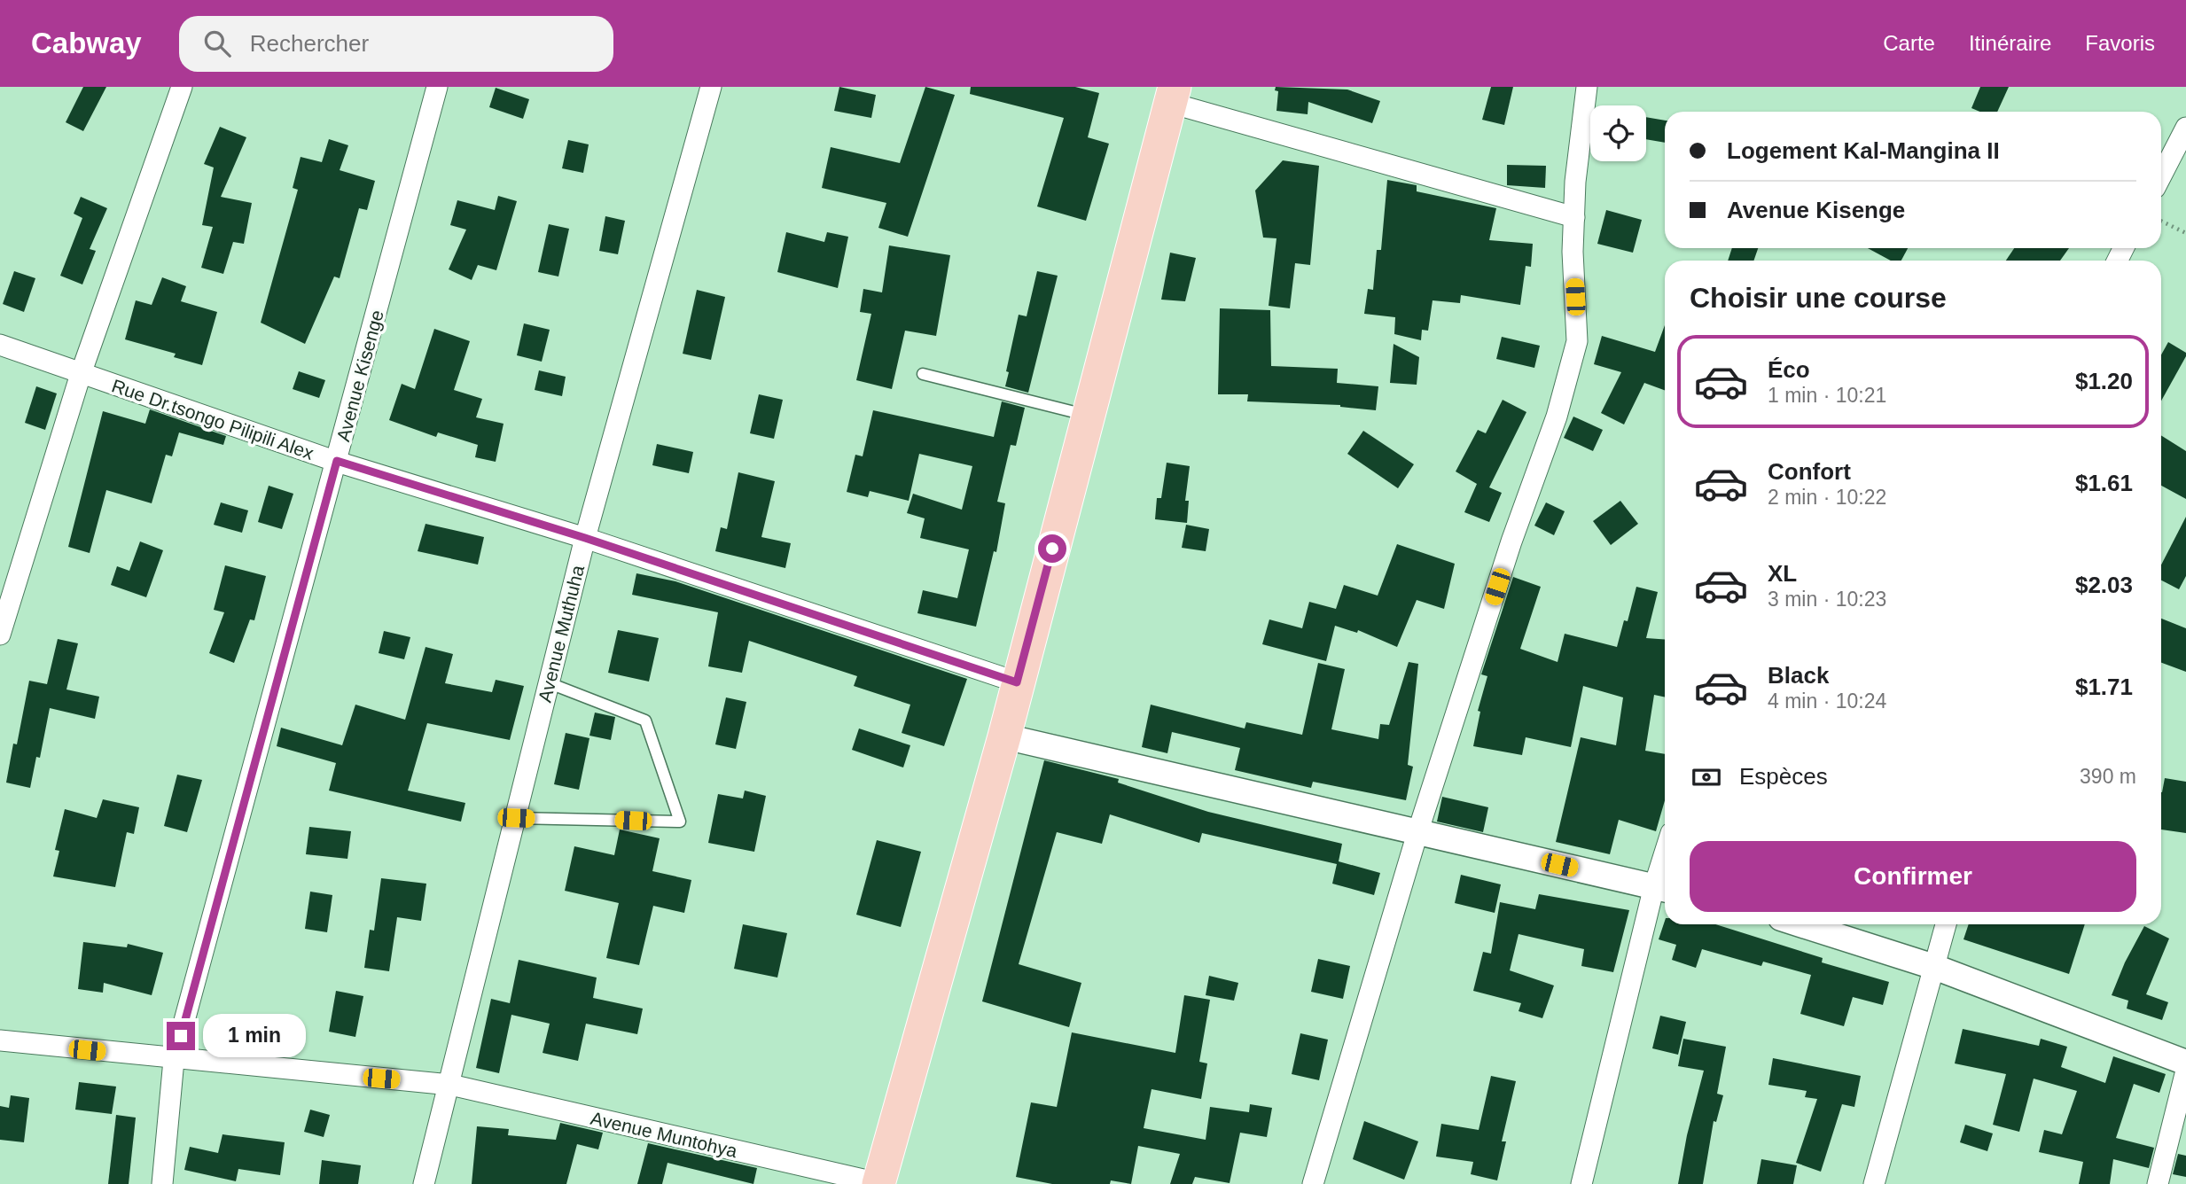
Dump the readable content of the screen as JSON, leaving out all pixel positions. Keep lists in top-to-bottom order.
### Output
{
  "streets": {
    "street": [
      "Avenue Kisenge",
      "Rue Dr.tsongo Pilipili Alex",
      "Avenue Muthuha",
      "Avenue Muntohya"
    ]
  },
  "crossings": [
    ["Avenue Kisenge", "Rue Dr.tsongo Pilipili Alex"],
    ["Avenue Kisenge", "Avenue Muntohya"],
    ["Rue Dr.tsongo Pilipili Alex", "Avenue Muthuha"],
    ["Avenue Muthuha", "Avenue Muntohya"]
  ],
  "page": {
    "header": "Cabway",
    "search": "Rechercher",
    "nav": ["Carte", "Itinéraire", "Favoris"],
    "banner": ["Logement Kal-Mangina II", "Avenue Kisenge"],
    "heading": "Choisir une course",
    "list": [
      {
        "name": "Éco",
        "note": "1 min · 10:21",
        "value": "$1.20"
      },
      {
        "name": "Confort",
        "note": "2 min · 10:22",
        "value": "$1.61"
      },
      {
        "name": "XL",
        "note": "3 min · 10:23",
        "value": "$2.03"
      },
      {
        "name": "Black",
        "note": "4 min · 10:24",
        "value": "$1.71"
      }
    ],
    "pay": ["Espèces", "390 m"],
    "buttons": "Confirmer",
    "bubble": "1 min"
  }
}
